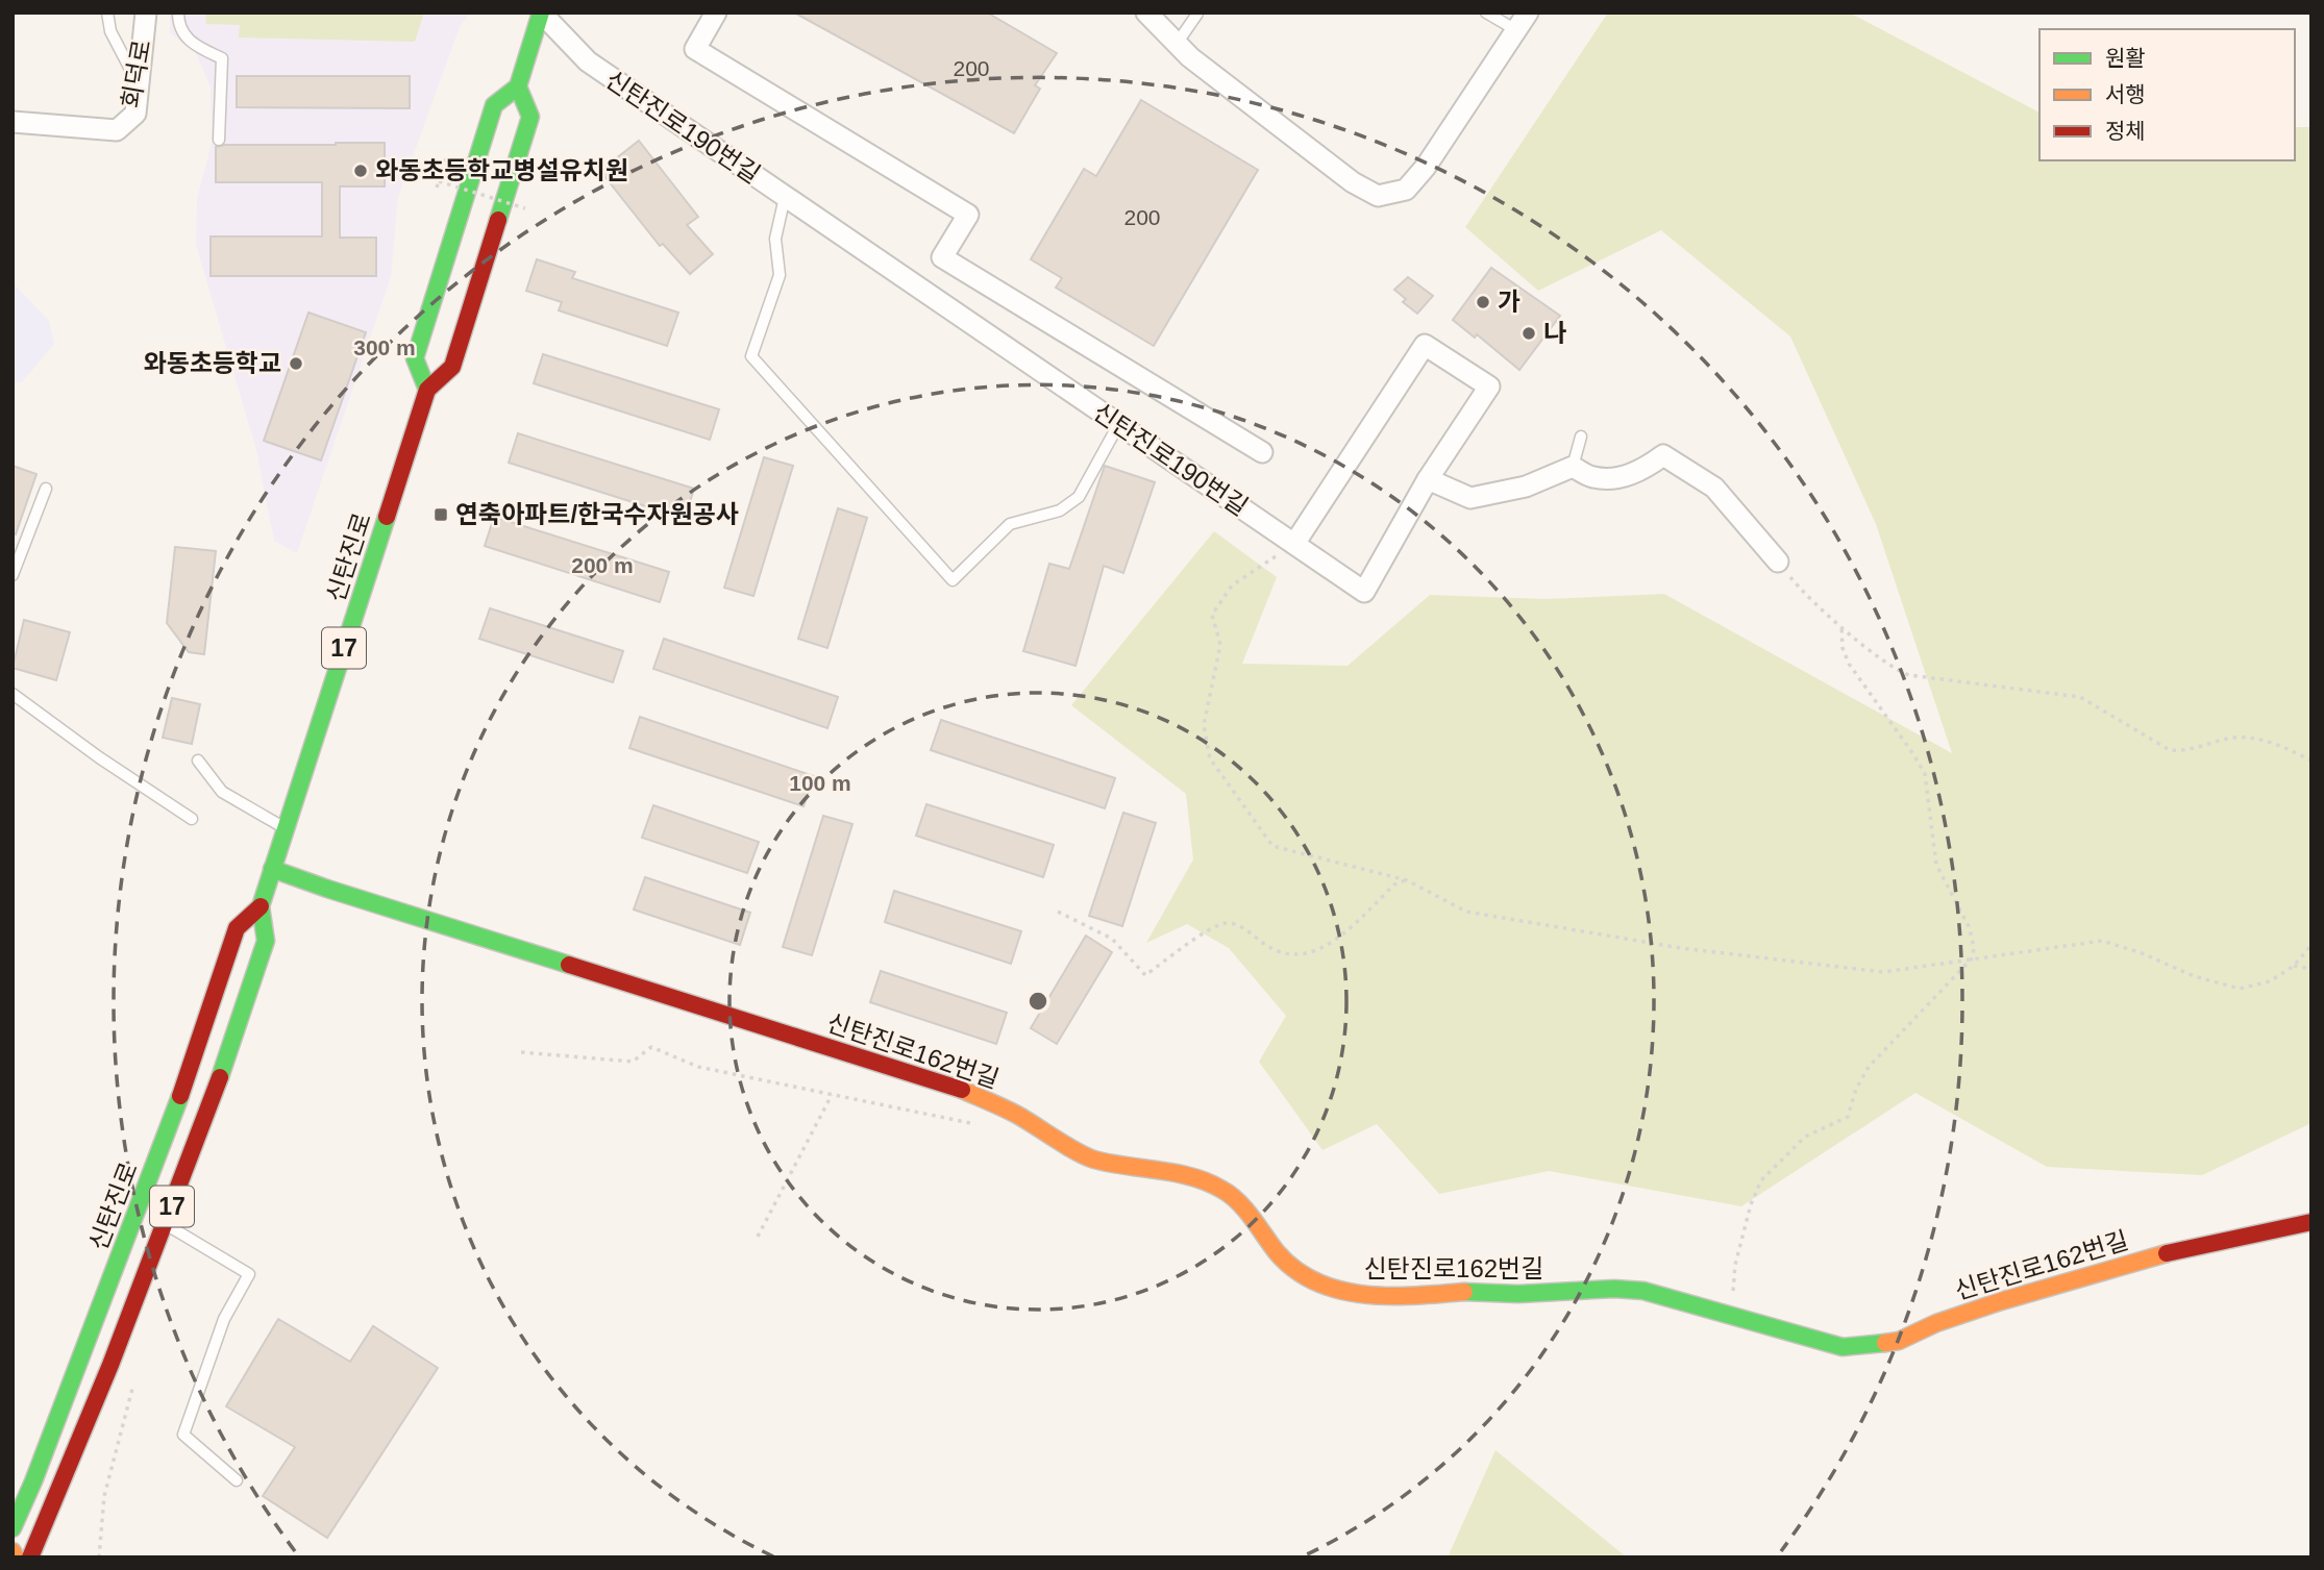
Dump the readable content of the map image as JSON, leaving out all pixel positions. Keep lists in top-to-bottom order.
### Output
{
  "streets": {
    "main road": ["신탄진로", "17", "신탄진로162번길"],
    "street": ["회덕로", "신탄진로190번길"]
  },
  "crossings": [
    ["신탄진로", "신탄진로162번길"]
  ],
  "places": {
    "other": [
      "와동초등학교병설유치원",
      "가",
      "나",
      "와동초등학교"
    ],
    "transit": ["연축아파트/한국수자원공사"]
  },
  "house_numbers": ["200", "200"],
  "legend": ["원활", "서행", "정체"],
  "rings": ["300 m", "200 m", "100 m"]
}
